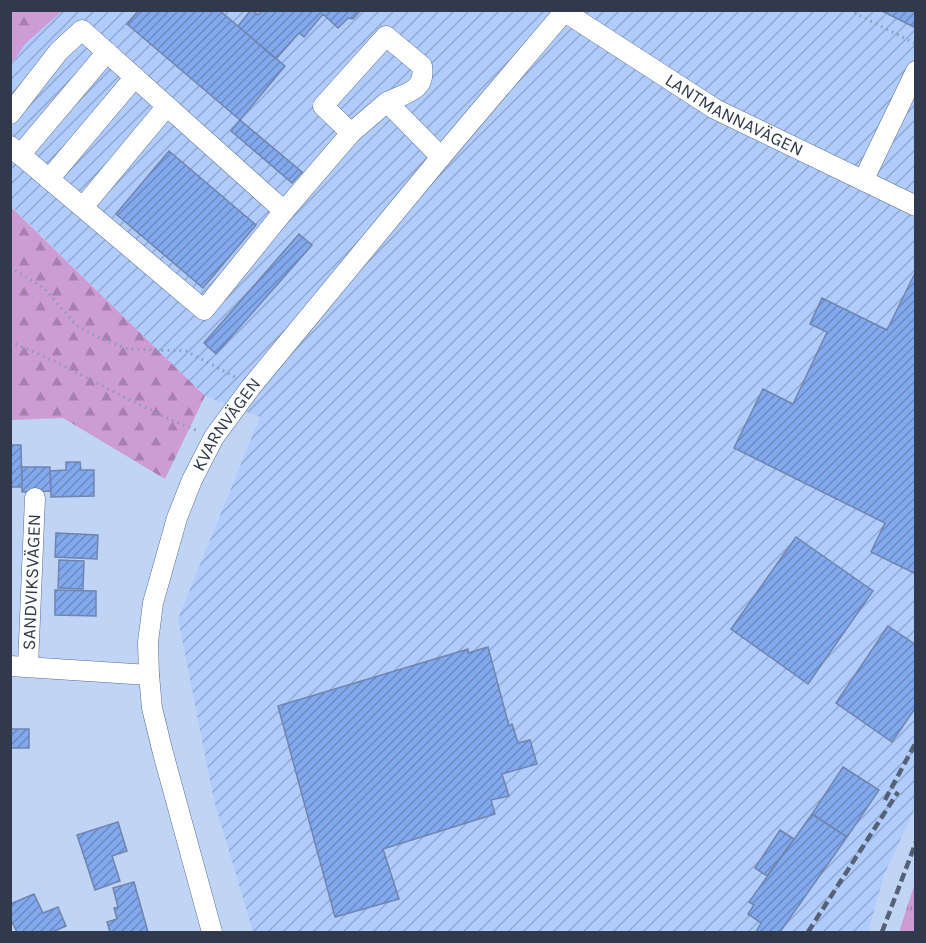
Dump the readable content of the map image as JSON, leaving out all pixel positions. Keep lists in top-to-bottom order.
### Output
{
  "streets": {
    "street": ["LANTMANNAVÄGEN", "KVARNVÄGEN", "SANDVIKSVÄGEN"]
  },
  "crossings": [
    ["LANTMANNAVÄGEN", "KVARNVÄGEN"],
    ["KVARNVÄGEN", "SANDVIKSVÄGEN"]
  ]
}
